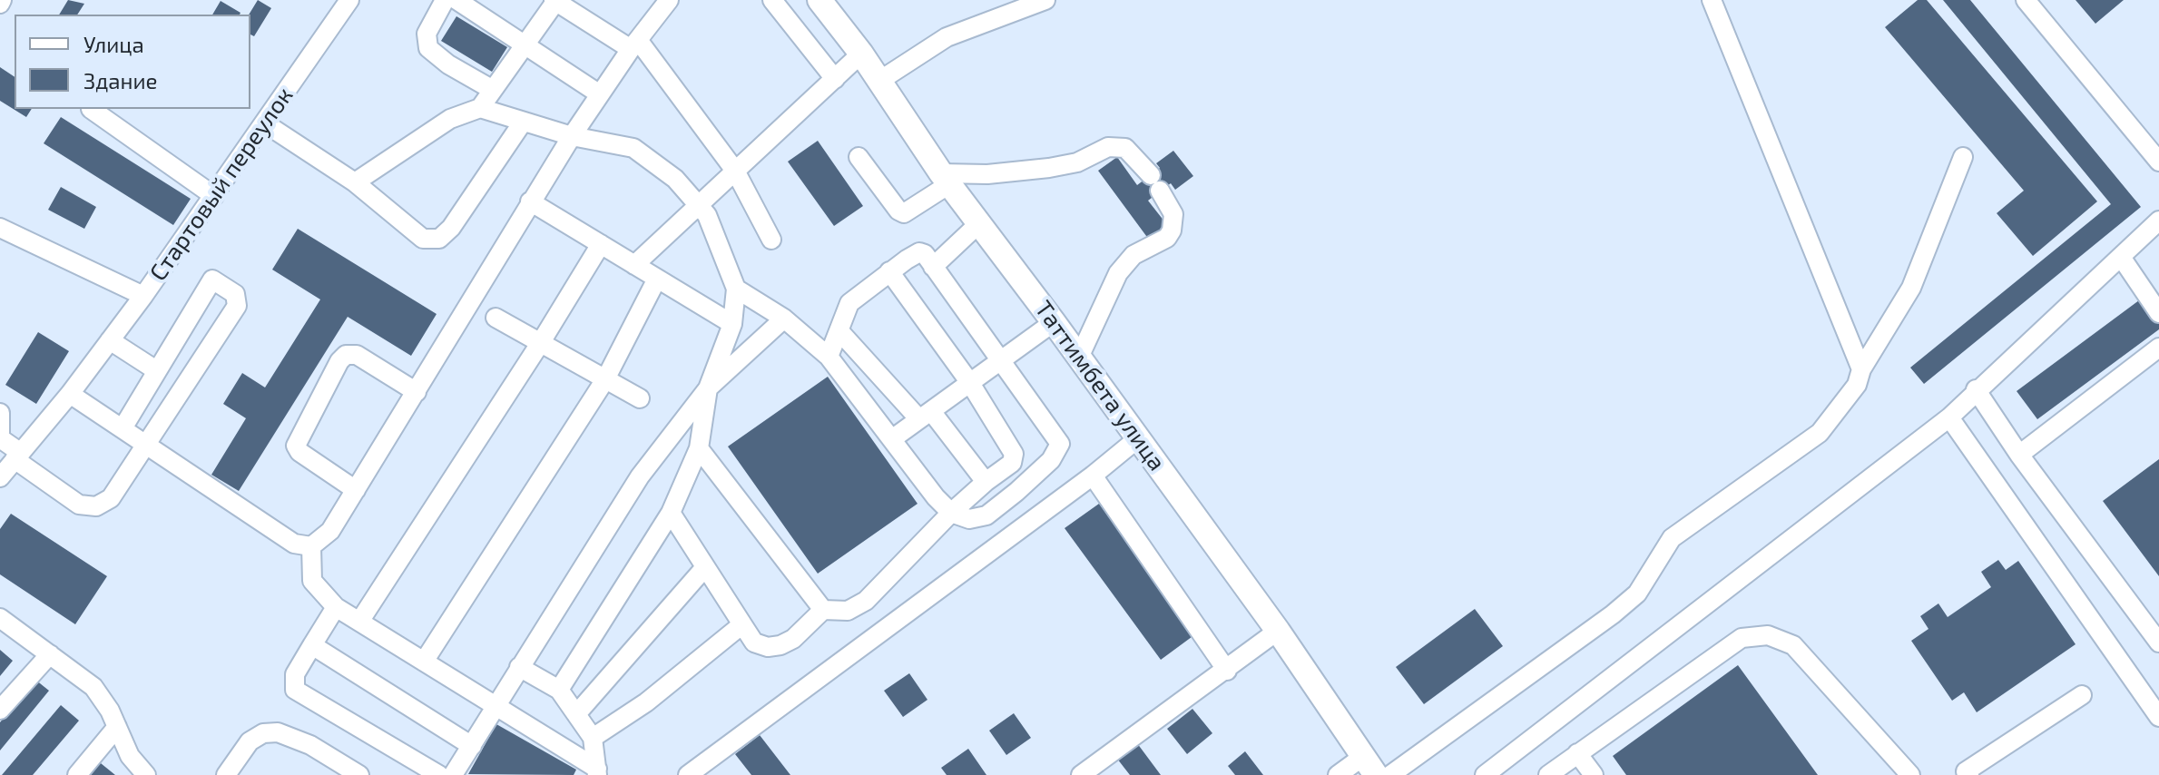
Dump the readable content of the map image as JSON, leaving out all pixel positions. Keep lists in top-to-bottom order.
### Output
{
  "streets": {
    "main road": ["Таттимбета улица"],
    "street": ["Стартовый переулок"]
  },
  "legend": ["Улица", "Здание"]
}
